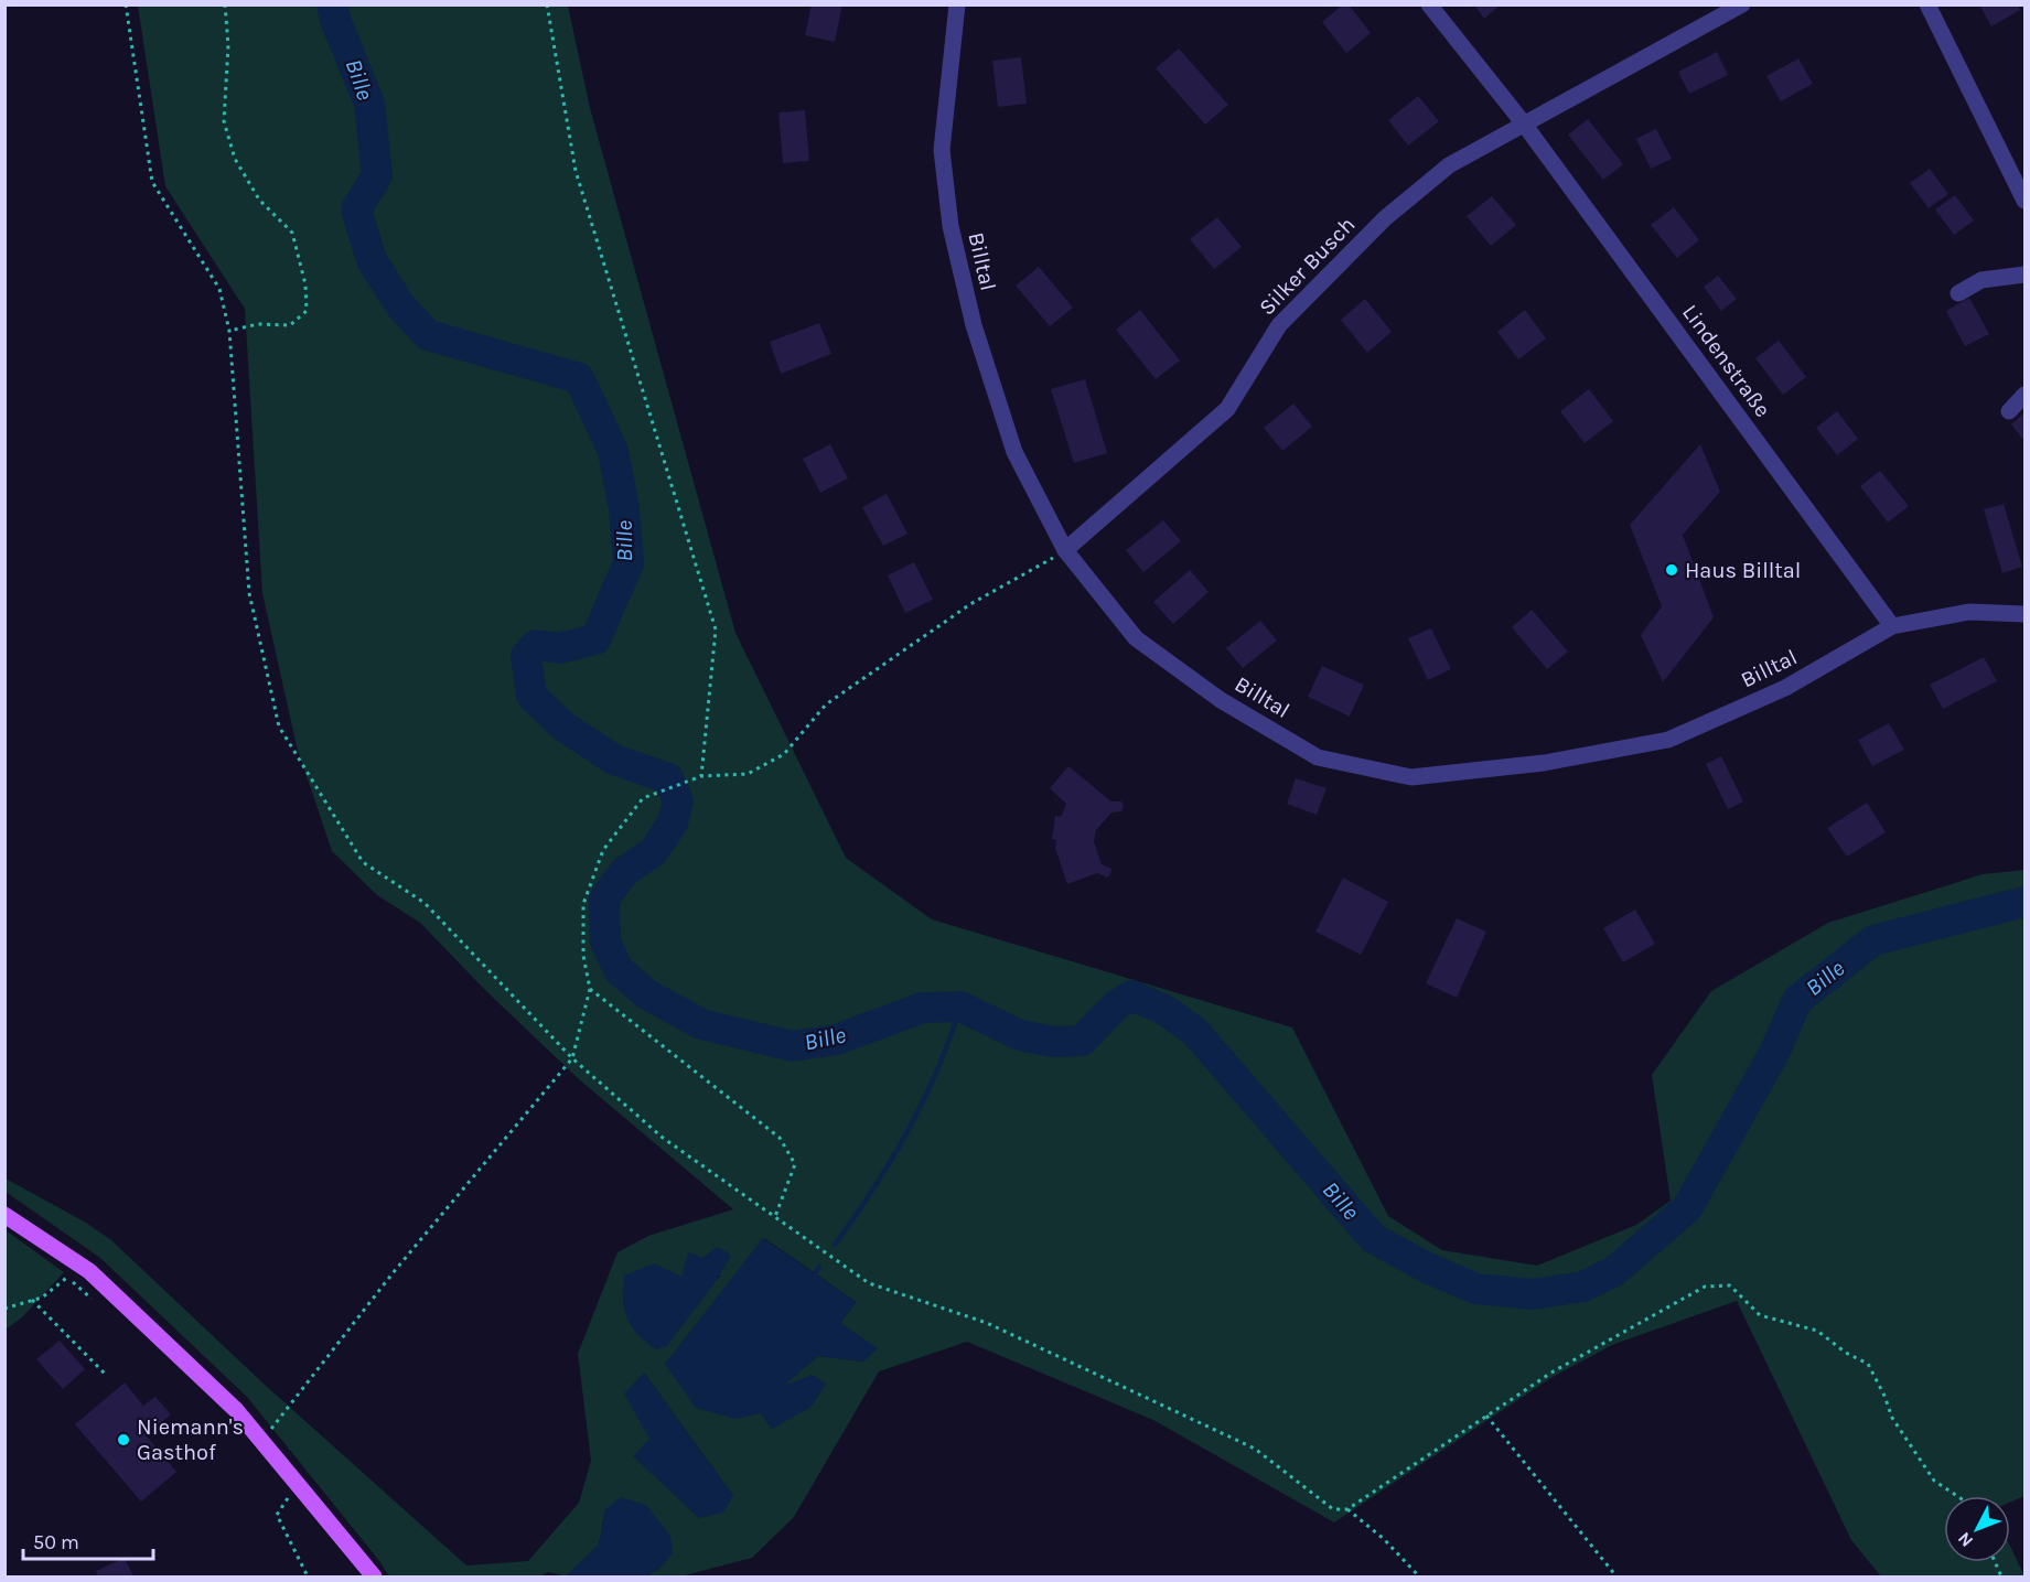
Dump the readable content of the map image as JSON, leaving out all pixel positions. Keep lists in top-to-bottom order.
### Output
{
  "streets": {
    "street": ["Billtal", "Silker Busch", "Lindenstraße"]
  },
  "crossings": [
    ["Billtal", "Silker Busch"],
    ["Billtal", "Lindenstraße"],
    ["Silker Busch", "Lindenstraße"]
  ],
  "water": ["Bille"],
  "places": ["Haus Billtal", "Niemann's Gasthof"],
  "scale_bar": "50 m",
  "north": "bottom left"
}
